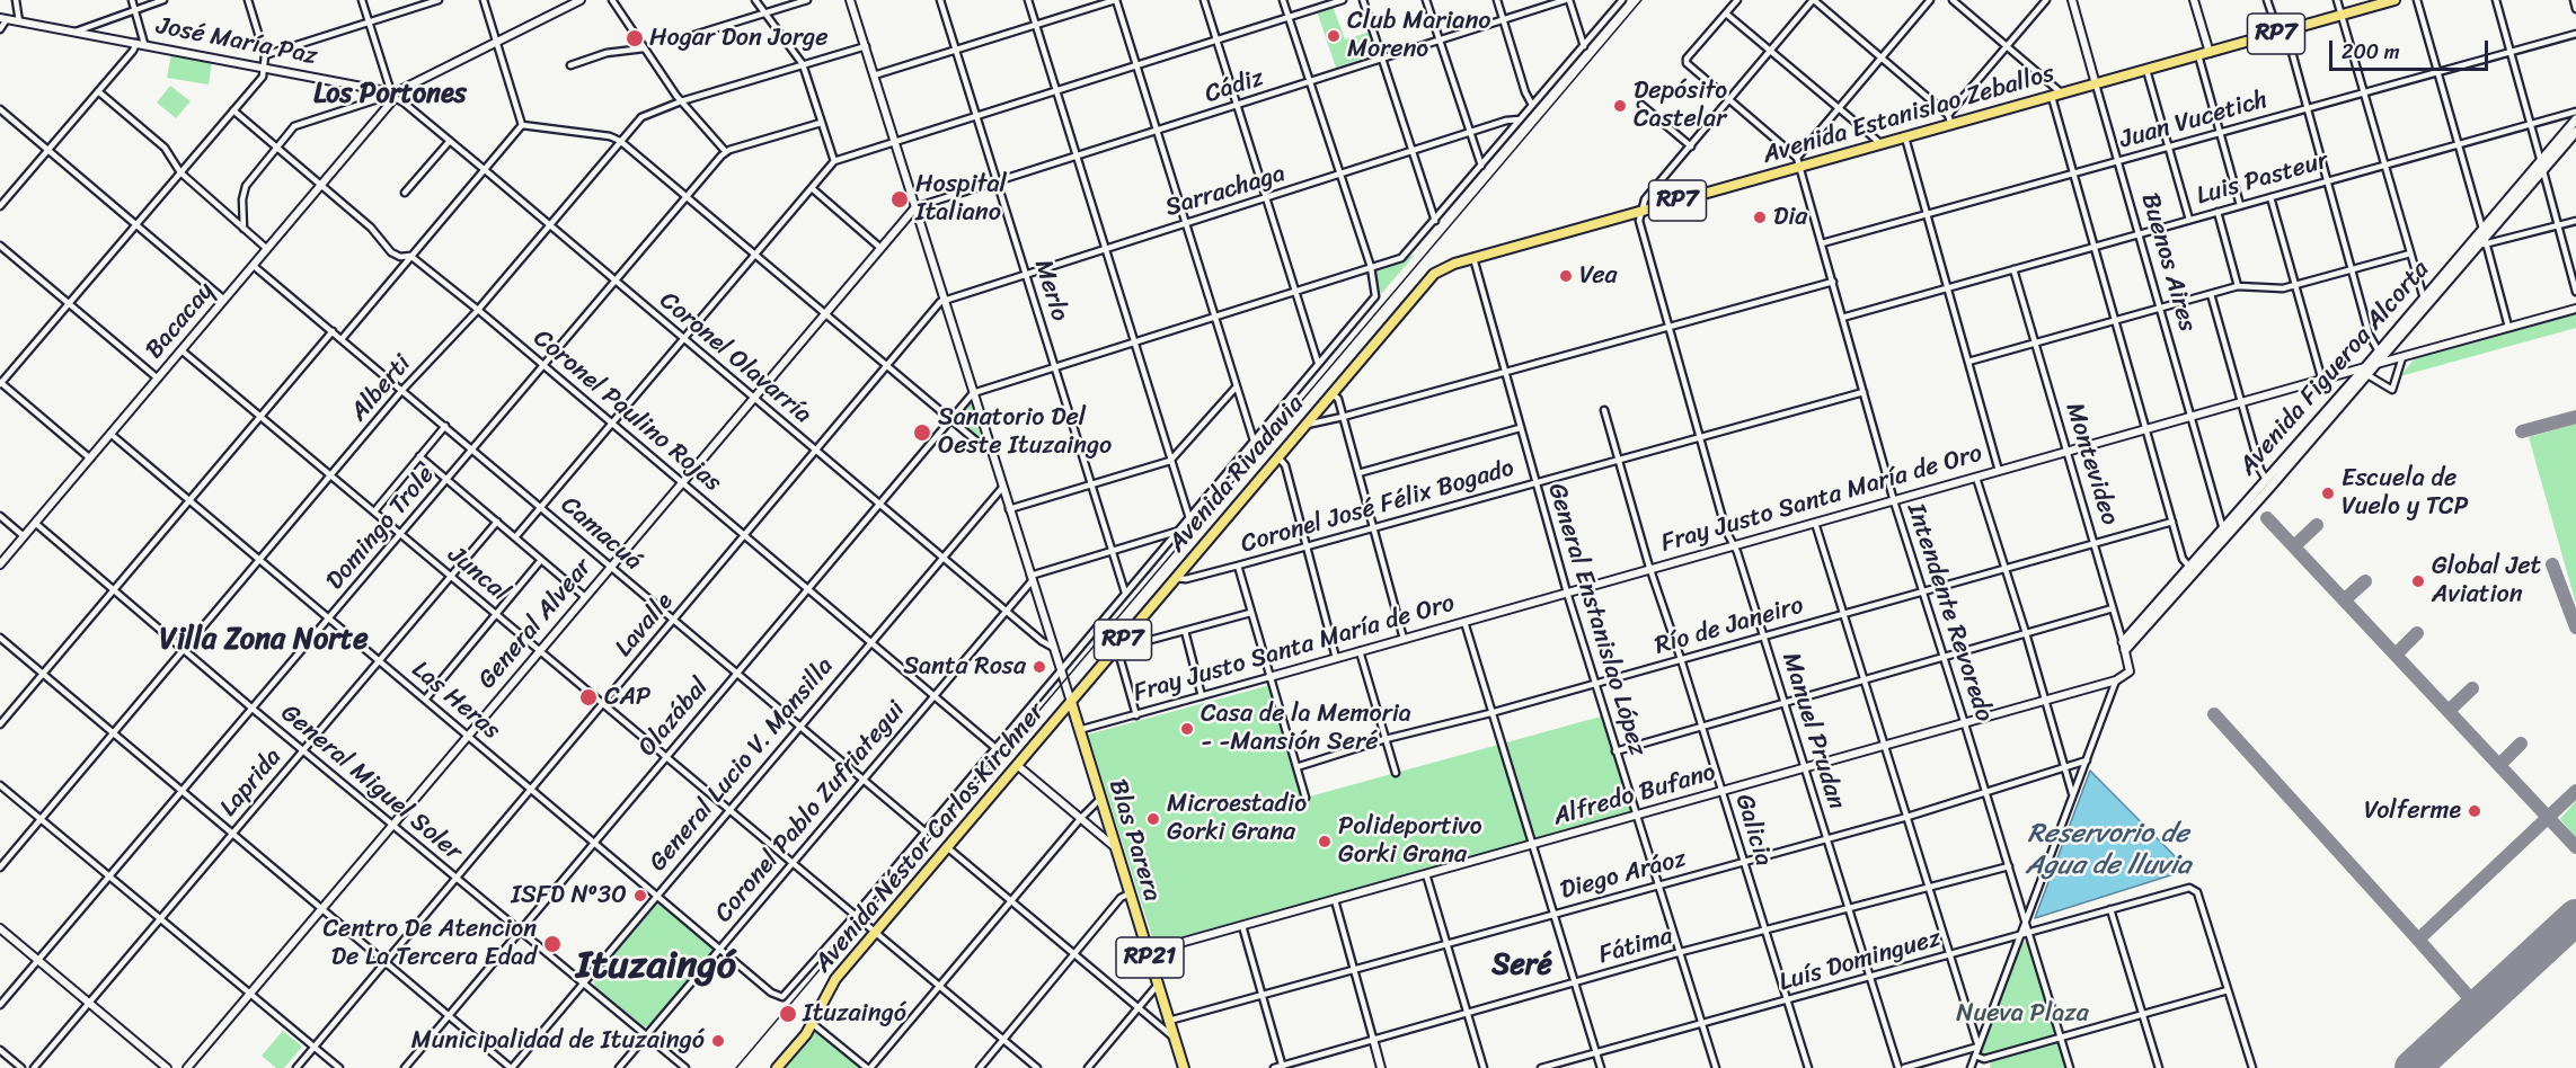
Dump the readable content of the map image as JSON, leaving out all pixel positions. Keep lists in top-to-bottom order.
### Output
{
  "streets": {
    "main road": [
      "RP7",
      "Avenida Estanislao Zeballos",
      "Avenida Figueroa Alcorta",
      "Avenida Rivadavia",
      "Avenida Néstor Carlos Kirchner",
      "Blas Parera",
      "RP21"
    ],
    "street": [
      "José María Paz",
      "Cádiz",
      "Juan Vucetich",
      "Luis Pasteur",
      "Sarrachaga",
      "Buenos Aires",
      "Merlo",
      "Bacacay",
      "Coronel Olavarría",
      "Alberti",
      "Coronel Paulino Rojas",
      "Montevideo",
      "Fray Justo Santa María de Oro",
      "Coronel José Félix Bogado",
      "Domingo Trole",
      "Camacuá",
      "Juncal",
      "Intendente Revoredo",
      "General Enstanislao López",
      "General Alvear",
      "Lavalle",
      "Río de Janeiro",
      "Las Heras",
      "Olazábal",
      "Manuel Prudan",
      "General Lucio V. Mansilla",
      "Laprida",
      "General Miguel Soler",
      "Alfredo Bufano",
      "Coronel Pablo Zufriategui",
      "Galicia",
      "Diego Aráoz",
      "Fátima",
      "Luís Dominguez"
    ]
  },
  "crossings": [
    ["José María Paz", "Bacacay"],
    ["José María Paz", "Coronel Olavarría"],
    ["Cádiz", "Merlo"],
    ["Cádiz", "General Alvear"],
    ["Avenida Estanislao Zeballos", "Buenos Aires"],
    ["Avenida Estanislao Zeballos", "Avenida Rivadavia"],
    ["Avenida Estanislao Zeballos", "Intendente Revoredo"],
    ["Avenida Estanislao Zeballos", "General Enstanislao López"],
    ["Avenida Estanislao Zeballos", "Manuel Prudan"],
    ["Juan Vucetich", "Buenos Aires"],
    ["Juan Vucetich", "Intendente Revoredo"],
    ["Luis Pasteur", "Buenos Aires"],
    ["Luis Pasteur", "Montevideo"],
    ["Luis Pasteur", "Intendente Revoredo"],
    ["Sarrachaga", "Merlo"],
    ["Sarrachaga", "Lavalle"],
    ["Buenos Aires", "Avenida Figueroa Alcorta"],
    ["Buenos Aires", "Fray Justo Santa María de Oro"],
    ["Merlo", "Avenida Rivadavia"],
    ["Bacacay", "Coronel Olavarría"],
    ["Bacacay", "Coronel Paulino Rojas"],
    ["Bacacay", "Camacuá"],
    ["Bacacay", "Juncal"],
    ["Bacacay", "Las Heras"],
    ["Bacacay", "General Miguel Soler"],
    ["Coronel Olavarría", "Alberti"],
    ["Coronel Olavarría", "Domingo Trole"],
    ["Coronel Olavarría", "General Alvear"],
    ["Coronel Olavarría", "Lavalle"],
    ["Coronel Olavarría", "Olazábal"],
    ["Coronel Olavarría", "General Lucio V. Mansilla"],
    ["Coronel Olavarría", "Coronel Pablo Zufriategui"],
    ["Avenida Figueroa Alcorta", "Montevideo"],
    ["Avenida Figueroa Alcorta", "Fray Justo Santa María de Oro"],
    ["Alberti", "Coronel Paulino Rojas"],
    ["Alberti", "Camacuá"],
    ["Alberti", "Juncal"],
    ["Alberti", "Las Heras"],
    ["Alberti", "General Miguel Soler"],
    ["Coronel Paulino Rojas", "Avenida Rivadavia"],
    ["Coronel Paulino Rojas", "Domingo Trole"],
    ["Coronel Paulino Rojas", "General Alvear"],
    ["Coronel Paulino Rojas", "Lavalle"],
    ["Coronel Paulino Rojas", "Olazábal"],
    ["Coronel Paulino Rojas", "General Lucio V. Mansilla"],
    ["Coronel Paulino Rojas", "Coronel Pablo Zufriategui"],
    ["Montevideo", "Fray Justo Santa María de Oro"],
    ["Montevideo", "Río de Janeiro"],
    ["Montevideo", "Alfredo Bufano"],
    ["Avenida Rivadavia", "Coronel José Félix Bogado"],
    ["Avenida Rivadavia", "Camacuá"],
    ["Avenida Rivadavia", "Juncal"],
    ["Avenida Rivadavia", "Las Heras"],
    ["Avenida Rivadavia", "Avenida Néstor Carlos Kirchner"],
    ["Avenida Rivadavia", "Blas Parera"],
    ["Fray Justo Santa María de Oro", "Intendente Revoredo"],
    ["Fray Justo Santa María de Oro", "General Enstanislao López"],
    ["Fray Justo Santa María de Oro", "Manuel Prudan"],
    ["Fray Justo Santa María de Oro", "Galicia"],
    ["Fray Justo Santa María de Oro", "Blas Parera"],
    ["Coronel José Félix Bogado", "Intendente Revoredo"],
    ["Coronel José Félix Bogado", "General Enstanislao López"],
    ["Coronel José Félix Bogado", "Manuel Prudan"],
    ["Coronel José Félix Bogado", "Galicia"],
    ["Domingo Trole", "Camacuá"],
    ["Domingo Trole", "Juncal"],
    ["Domingo Trole", "Las Heras"],
    ["Domingo Trole", "General Miguel Soler"],
    ["Camacuá", "General Alvear"],
    ["Camacuá", "Lavalle"],
    ["Camacuá", "Olazábal"],
    ["Camacuá", "General Lucio V. Mansilla"],
    ["Camacuá", "Coronel Pablo Zufriategui"],
    ["Juncal", "General Alvear"],
    ["Juncal", "Lavalle"],
    ["Juncal", "Olazábal"],
    ["Juncal", "General Lucio V. Mansilla"],
    ["Juncal", "Laprida"],
    ["Juncal", "Coronel Pablo Zufriategui"],
    ["Juncal", "Avenida Néstor Carlos Kirchner"],
    ["Intendente Revoredo", "Río de Janeiro"],
    ["Intendente Revoredo", "Alfredo Bufano"],
    ["Intendente Revoredo", "Diego Aráoz"],
    ["Intendente Revoredo", "Fátima"],
    ["Intendente Revoredo", "Luís Dominguez"],
    ["General Enstanislao López", "Río de Janeiro"],
    ["General Enstanislao López", "Alfredo Bufano"],
    ["General Enstanislao López", "Diego Aráoz"],
    ["General Enstanislao López", "Fátima"],
    ["General Enstanislao López", "Luís Dominguez"],
    ["General Alvear", "Las Heras"],
    ["General Alvear", "General Miguel Soler"],
    ["Lavalle", "Las Heras"],
    ["Lavalle", "General Miguel Soler"],
    ["Río de Janeiro", "Manuel Prudan"],
    ["Río de Janeiro", "Galicia"],
    ["Las Heras", "Olazábal"],
    ["Las Heras", "General Lucio V. Mansilla"],
    ["Las Heras", "Laprida"],
    ["Las Heras", "Coronel Pablo Zufriategui"],
    ["Olazábal", "General Miguel Soler"],
    ["Manuel Prudan", "Alfredo Bufano"],
    ["Manuel Prudan", "Diego Aráoz"],
    ["Manuel Prudan", "Fátima"],
    ["Manuel Prudan", "Luís Dominguez"],
    ["General Lucio V. Mansilla", "General Miguel Soler"],
    ["Laprida", "General Miguel Soler"],
    ["General Miguel Soler", "Coronel Pablo Zufriategui"],
    ["Alfredo Bufano", "Galicia"],
    ["Alfredo Bufano", "Blas Parera"],
    ["Galicia", "Diego Aráoz"],
    ["Galicia", "Fátima"],
    ["Galicia", "Luís Dominguez"],
    ["Avenida Néstor Carlos Kirchner", "Blas Parera"],
    ["Blas Parera", "Diego Aráoz"]
  ],
  "districts": [
    "Los Portones",
    "Villa Zona Norte",
    "Seré",
    "Ituzaingó"
  ],
  "water": ["Reservorio de Agua de lluvia"],
  "parks": ["Nueva Plaza"],
  "places": [
    "Club Mariano Moreno",
    "Hogar Don Jorge",
    "Depósito Castelar",
    "Hospital Italiano",
    "Dia",
    "Vea",
    "Sanatorio Del Oeste Ituzaingo",
    "Escuela de Vuelo y TCP",
    "Global Jet Aviation",
    "Santa Rosa",
    "CAP",
    "Casa de la Memoria - -Mansión Seré",
    "Volferme",
    "Microestadio Gorki Grana",
    "Polideportivo Gorki Grana",
    "ISFD Nº30",
    "Centro De Atencion De La Tercera Edad",
    "Ituzaingó",
    "Municipalidad de Ituzaingó"
  ],
  "scale_bar": "200 m"
}
